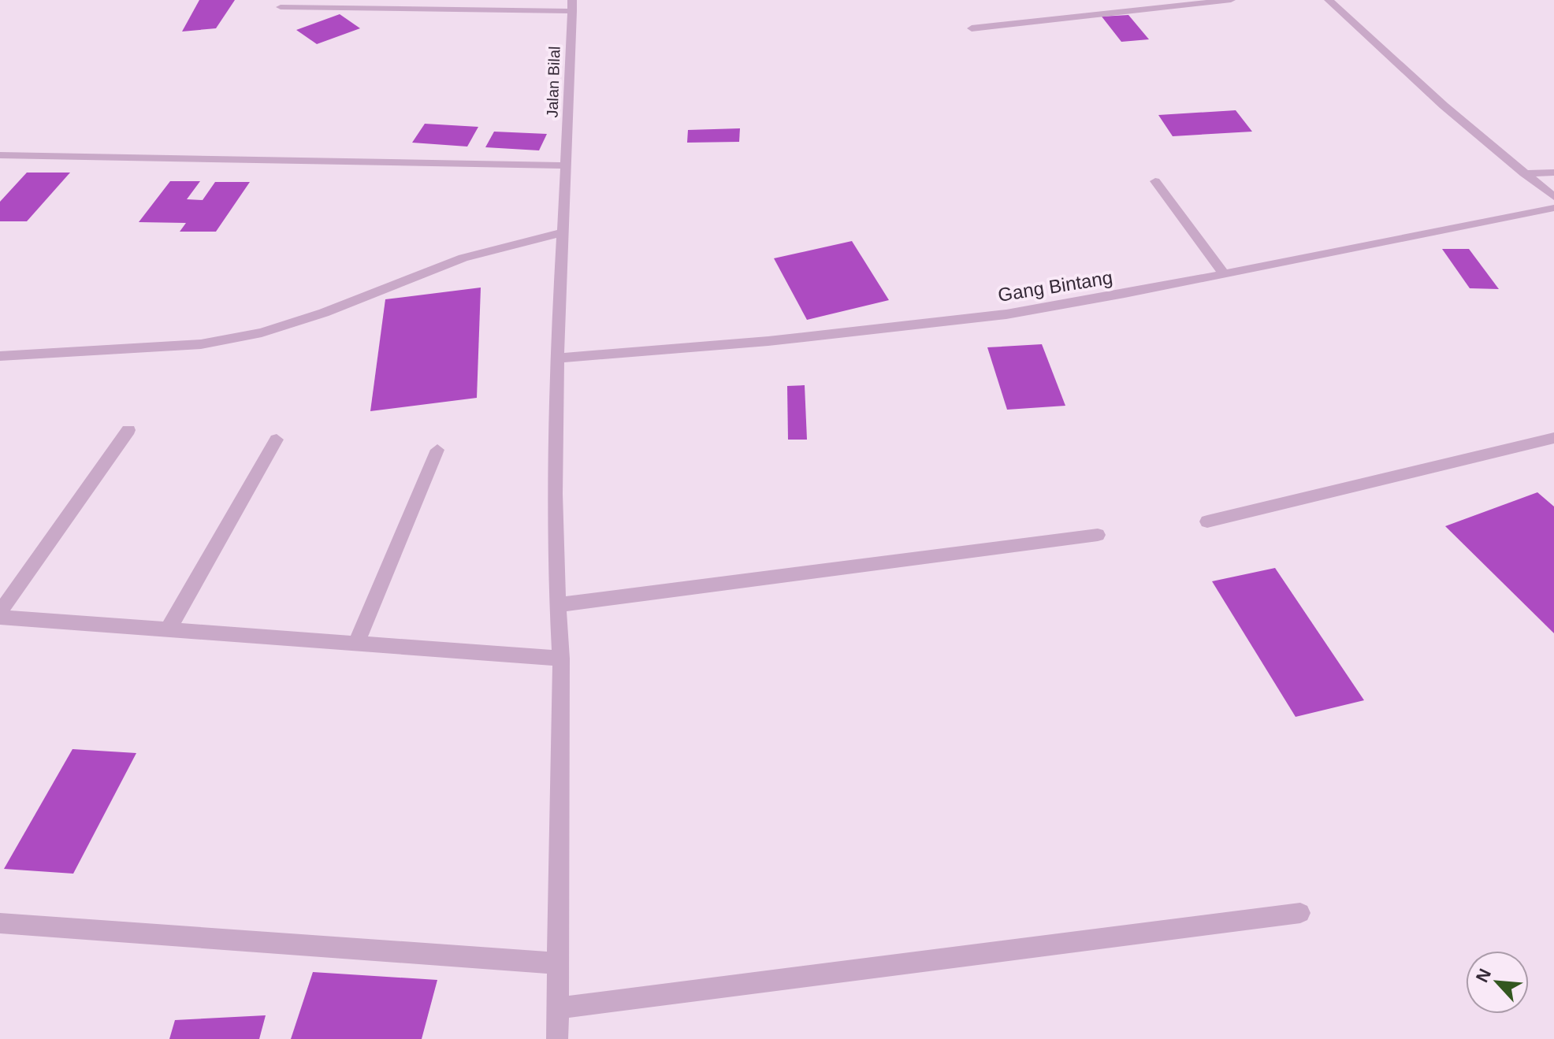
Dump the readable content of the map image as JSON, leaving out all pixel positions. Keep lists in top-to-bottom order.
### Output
{
  "streets": {
    "street": ["Jalan Bilal", "Gang Bintang"]
  },
  "crossings": [
    ["Jalan Bilal", "Gang Bintang"]
  ],
  "north": "top left"
}
